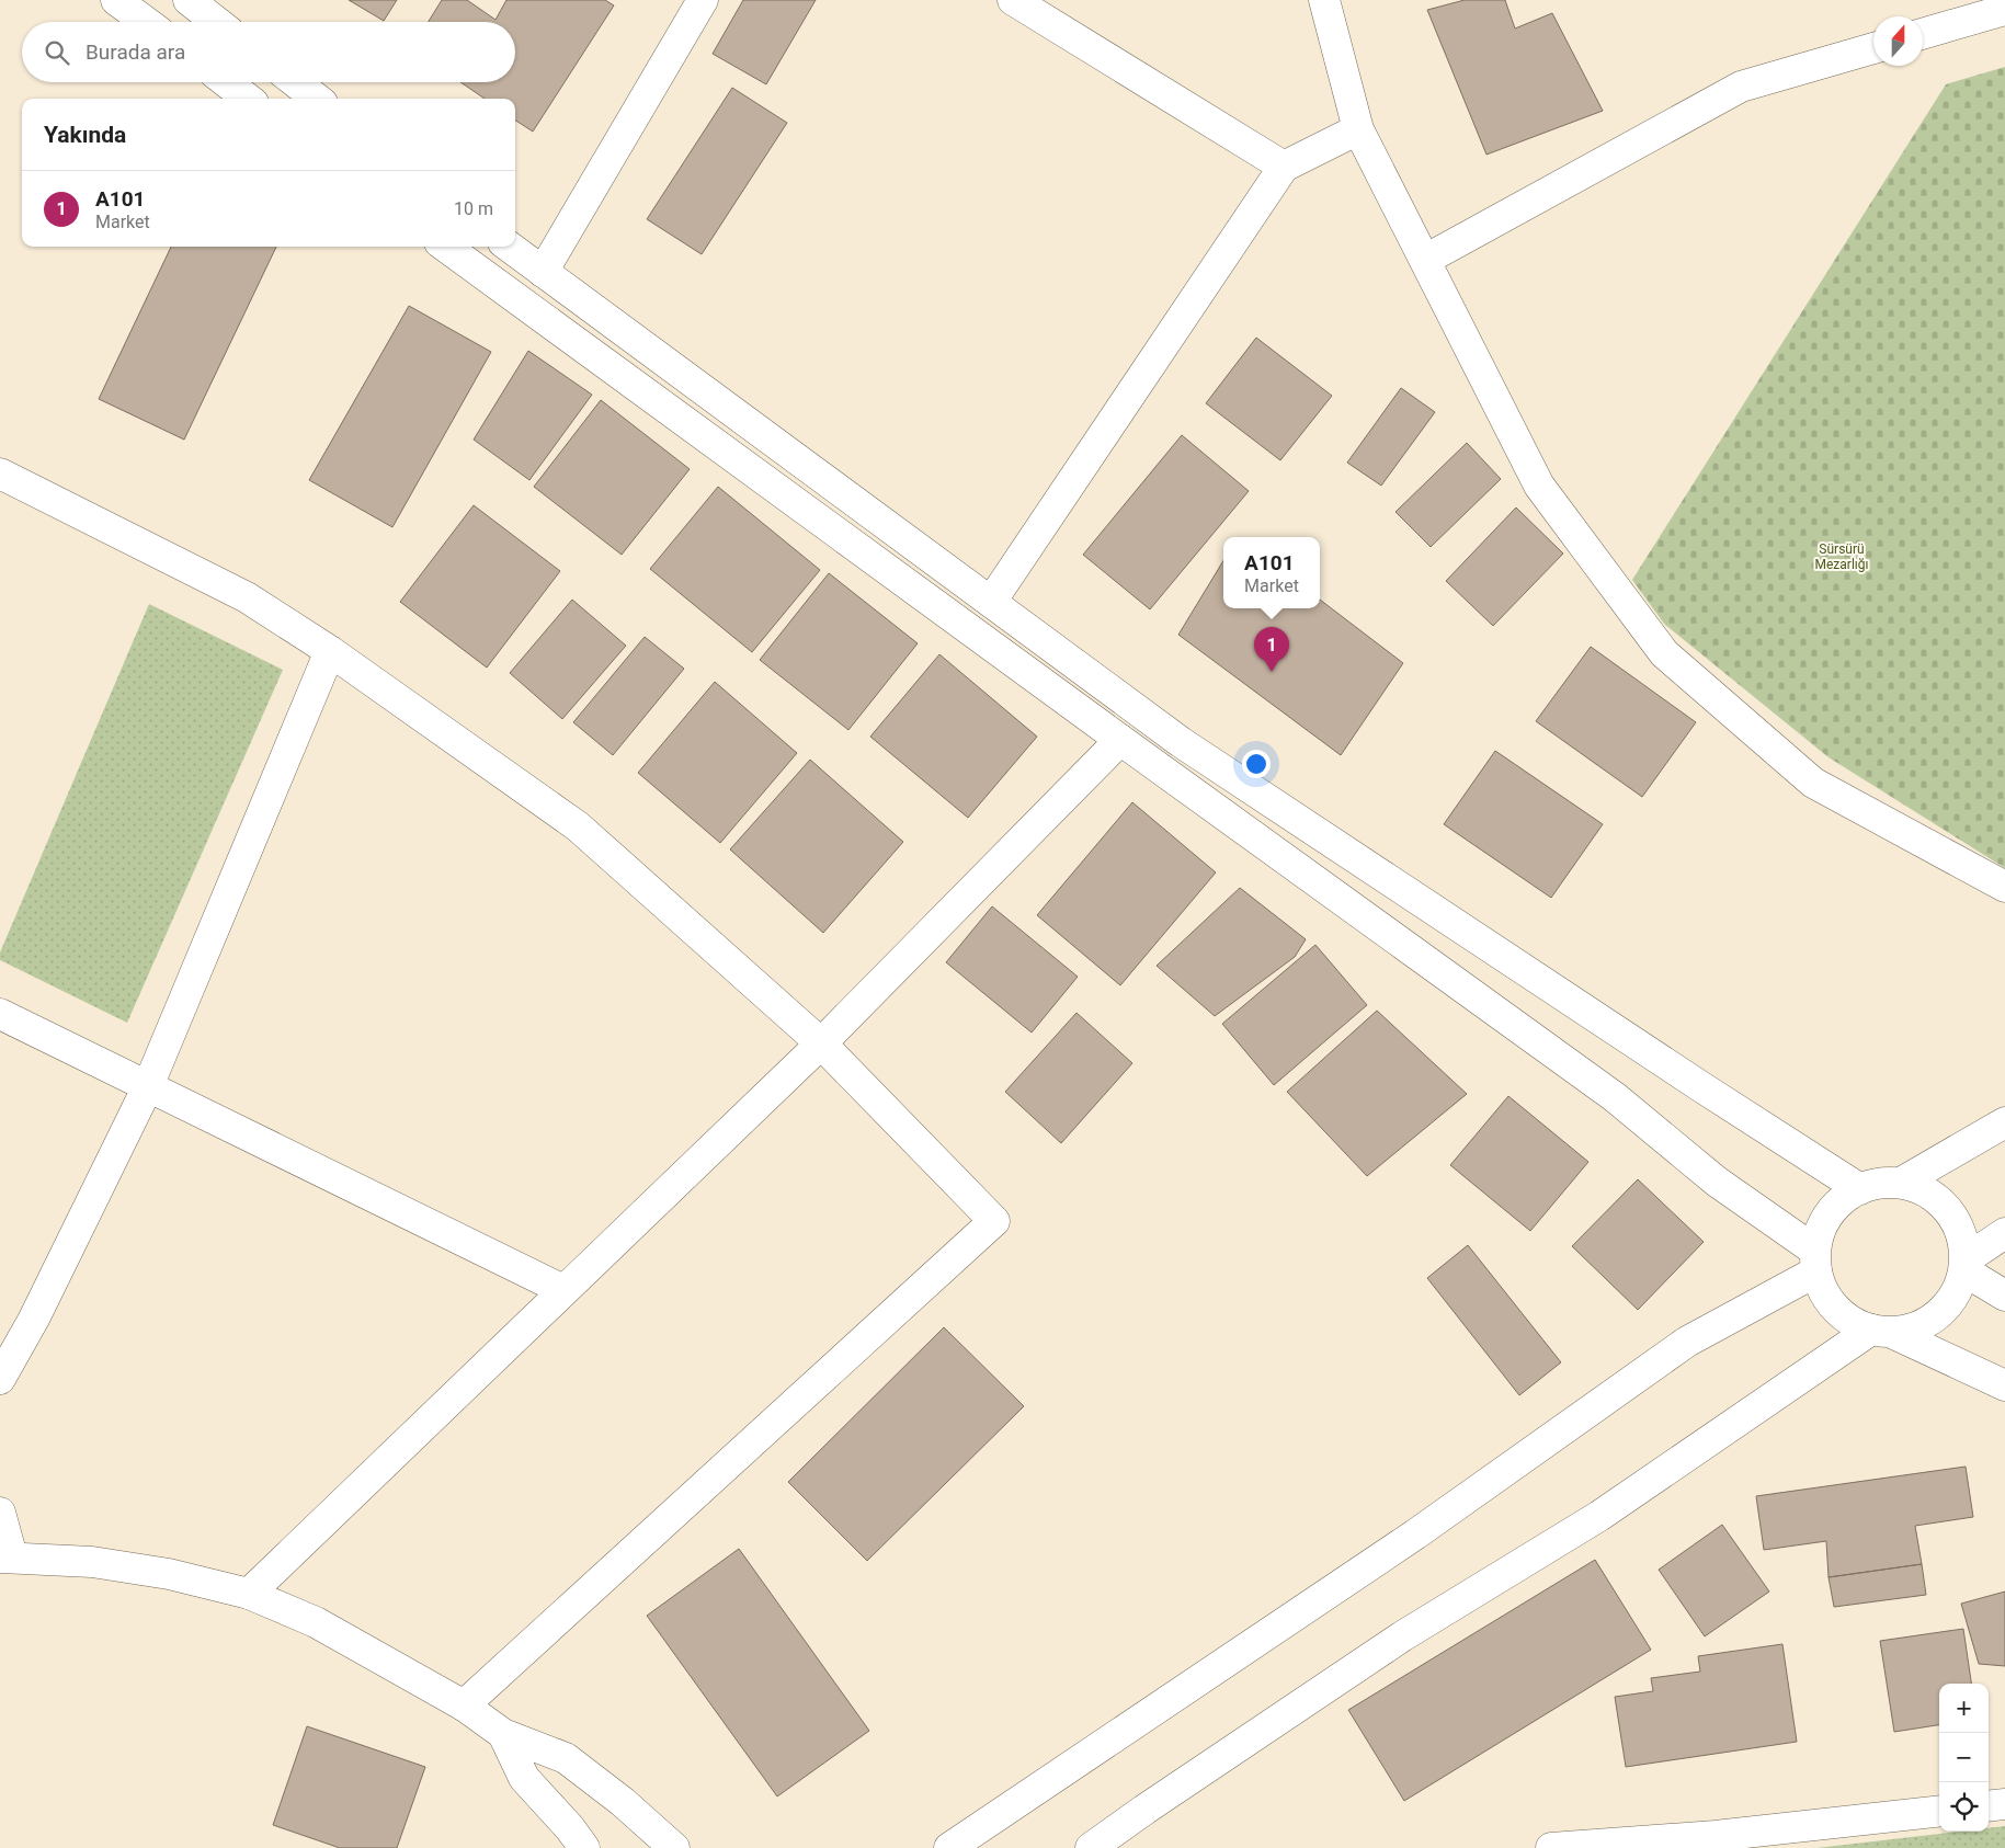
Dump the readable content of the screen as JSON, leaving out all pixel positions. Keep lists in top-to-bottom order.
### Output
{
  "parks": ["Sürsürü Mezarlığı"],
  "north": "top",
  "page": {
    "search": "Burada ara",
    "heading": "Yakında",
    "list": [
      {
        "mark": "1",
        "name": "A101",
        "note": "Market",
        "value": "10 m"
      }
    ],
    "popup": ["A101", "Market"],
    "pins": "1",
    "map_buttons": ["+", "−"]
  }
}
